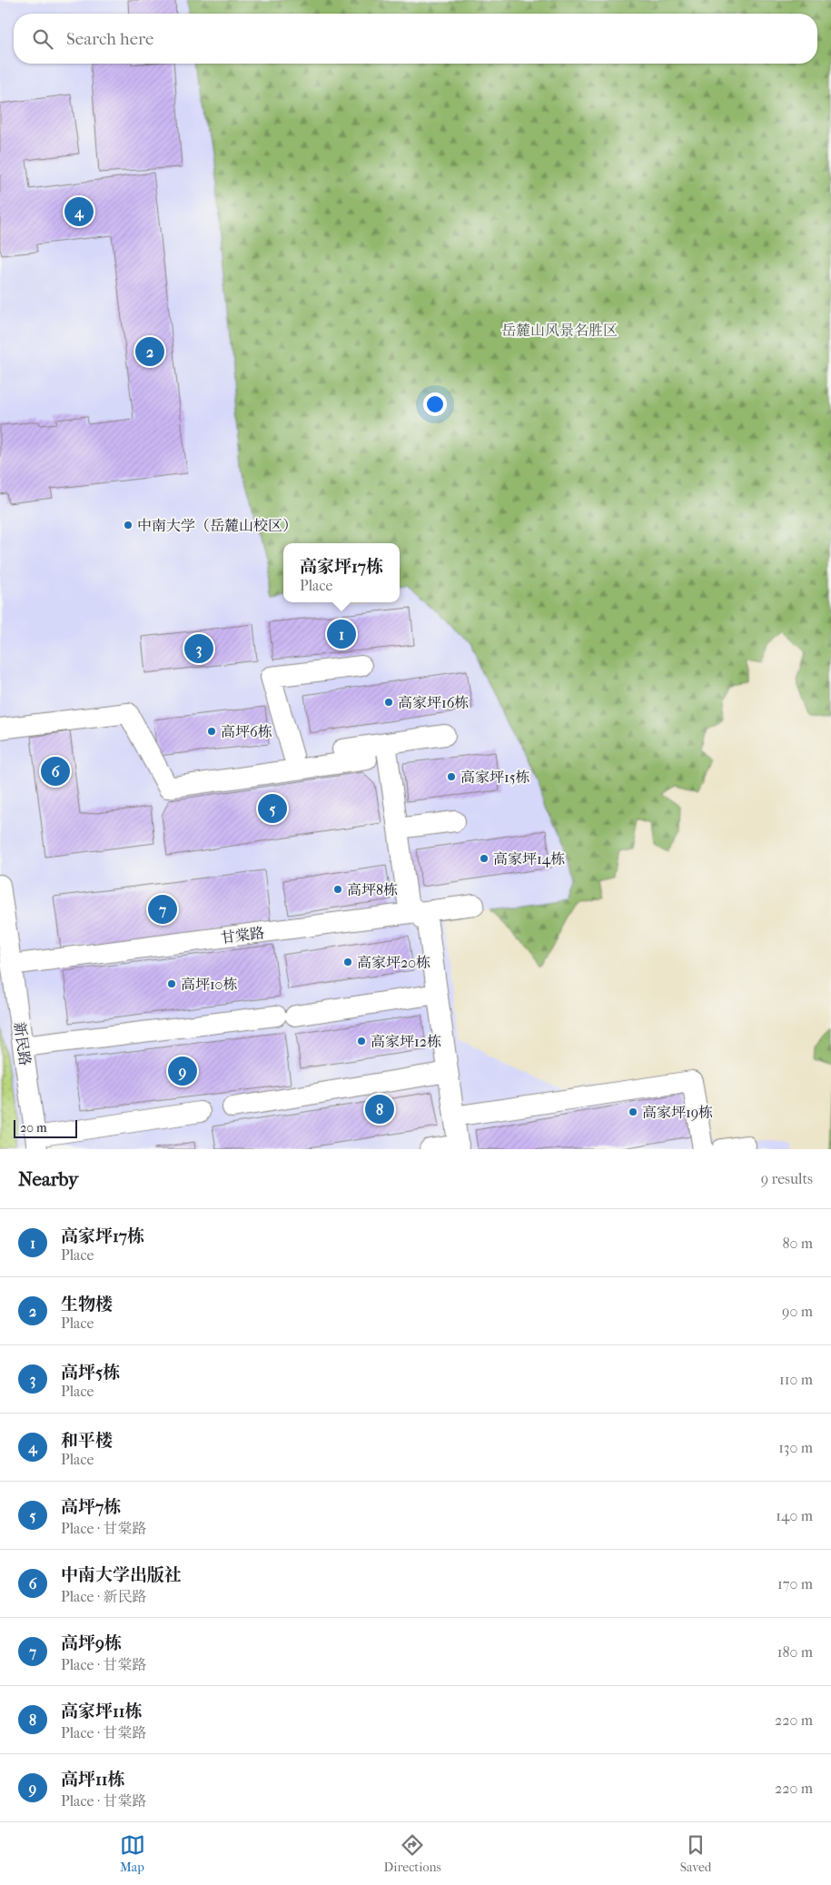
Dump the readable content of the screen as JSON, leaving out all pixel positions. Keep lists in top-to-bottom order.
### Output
{
  "streets": {
    "street": ["甘棠路", "新民路"]
  },
  "crossings": [
    ["甘棠路", "新民路"]
  ],
  "parks": ["岳麓山风景名胜区"],
  "places": [
    "中南大学（岳麓山校区）",
    "高家坪16栋",
    "高坪6栋",
    "高家坪15栋",
    "高家坪14栋",
    "高坪8栋",
    "高家坪20栋",
    "高坪10栋",
    "高家坪12栋",
    "高家坪19栋"
  ],
  "scale_bar": "20 m",
  "page": {
    "search": "Search here",
    "pins": [
      "4",
      "2",
      "1",
      "3",
      "6",
      "5",
      "7",
      "9",
      "8"
    ],
    "popup": ["高家坪17栋", "Place"],
    "scale": "20 m",
    "heading": ["Nearby", "9 results"],
    "list": [
      {
        "mark": "1",
        "name": "高家坪17栋",
        "note": "Place",
        "value": "80 m"
      },
      {
        "mark": "2",
        "name": "生物楼",
        "note": "Place",
        "value": "90 m"
      },
      {
        "mark": "3",
        "name": "高坪5栋",
        "note": "Place",
        "value": "110 m"
      },
      {
        "mark": "4",
        "name": "和平楼",
        "note": "Place",
        "value": "130 m"
      },
      {
        "mark": "5",
        "name": "高坪7栋",
        "note": "Place · 甘棠路",
        "value": "140 m"
      },
      {
        "mark": "6",
        "name": "中南大学出版社",
        "note": "Place · 新民路",
        "value": "170 m"
      },
      {
        "mark": "7",
        "name": "高坪9栋",
        "note": "Place · 甘棠路",
        "value": "180 m"
      },
      {
        "mark": "8",
        "name": "高家坪11栋",
        "note": "Place · 甘棠路",
        "value": "220 m"
      },
      {
        "mark": "9",
        "name": "高坪11栋",
        "note": "Place · 甘棠路",
        "value": "220 m"
      }
    ],
    "nav": ["Map", "Directions", "Saved"]
  }
}
